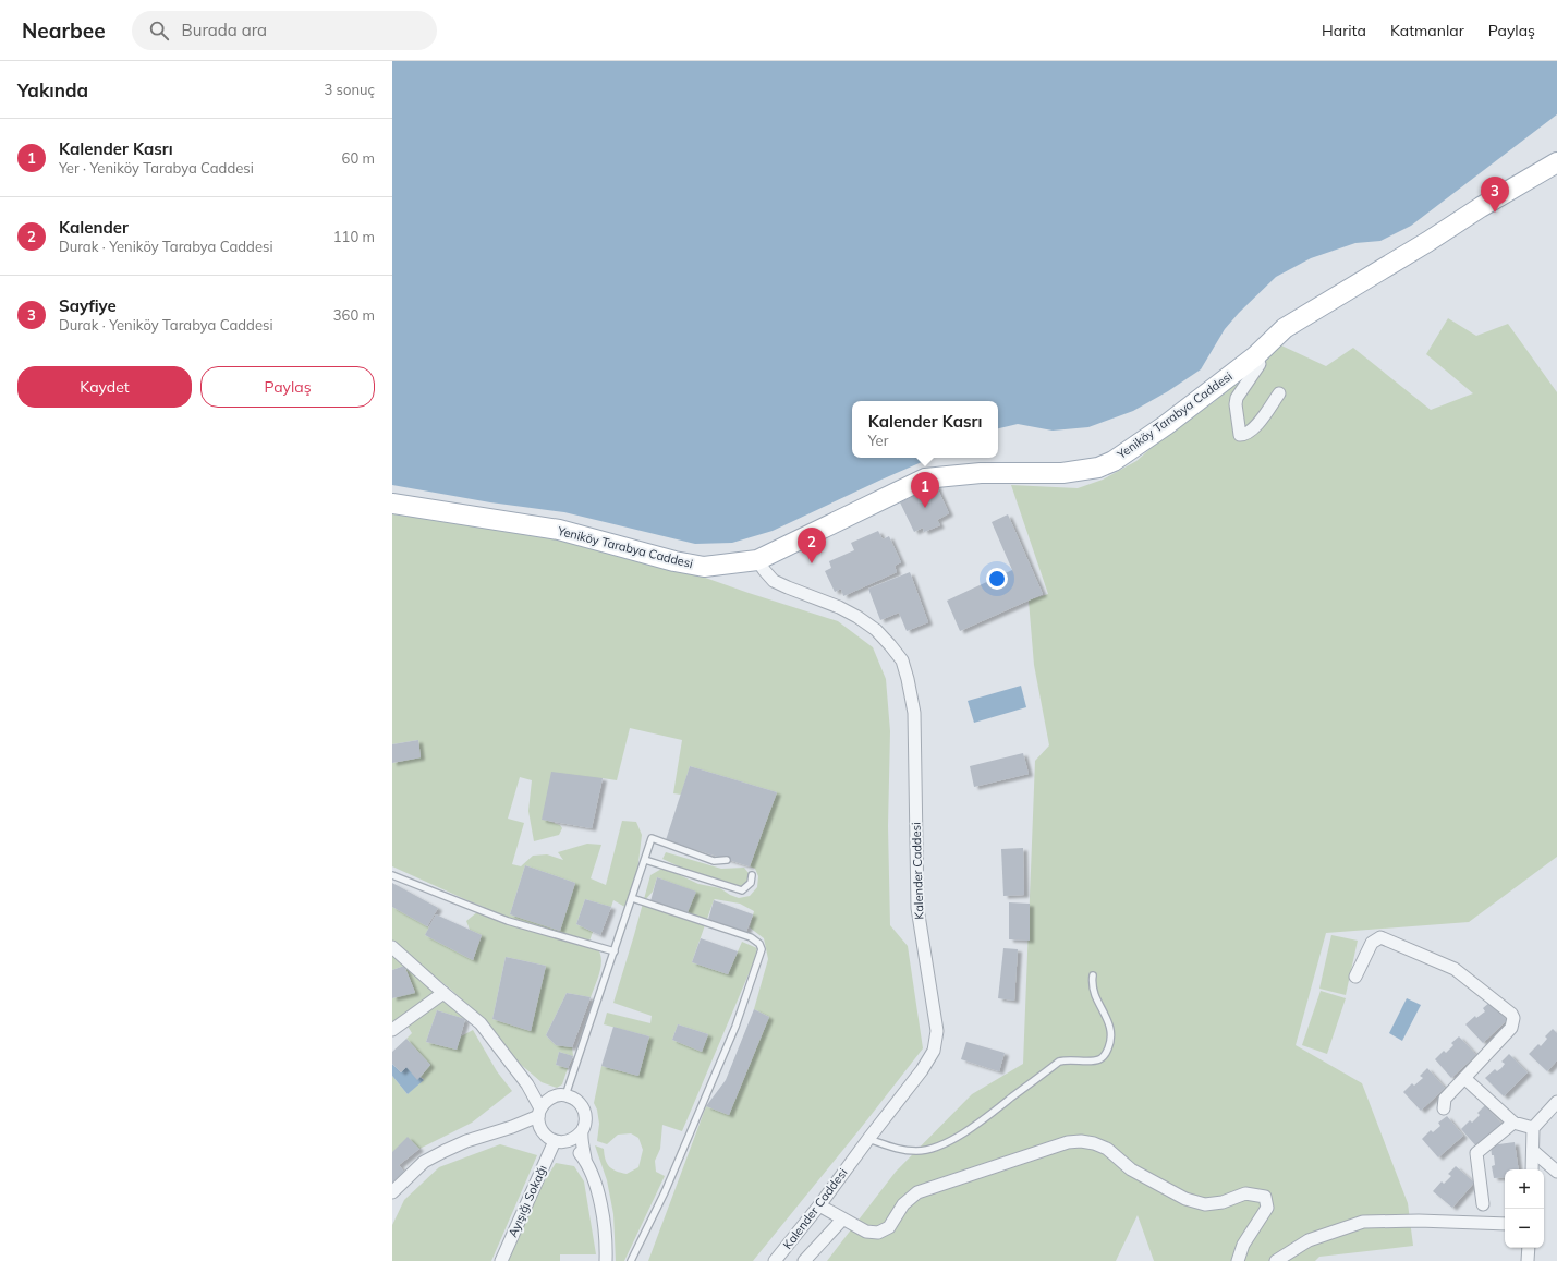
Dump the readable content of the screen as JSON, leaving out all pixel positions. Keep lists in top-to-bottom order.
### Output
{
  "streets": {
    "main road": ["Yeniköy Tarabya Caddesi"],
    "street": ["Kalender Caddesi", "Ayışığı Sokağı"]
  },
  "crossings": [
    ["Yeniköy Tarabya Caddesi", "Kalender Caddesi"]
  ],
  "page": {
    "header": "Nearbee",
    "search": "Burada ara",
    "nav": ["Harita", "Katmanlar", "Paylaş"],
    "heading": ["Yakında", "3 sonuç"],
    "list": [
      {
        "mark": "1",
        "name": "Kalender Kasrı",
        "note": "Yer · Yeniköy Tarabya Caddesi",
        "value": "60 m"
      },
      {
        "mark": "2",
        "name": "Kalender",
        "note": "Durak · Yeniköy Tarabya Caddesi",
        "value": "110 m"
      },
      {
        "mark": "3",
        "name": "Sayfiye",
        "note": "Durak · Yeniköy Tarabya Caddesi",
        "value": "360 m"
      }
    ],
    "pins": ["3", "1", "2"],
    "buttons": ["Kaydet", "Paylaş"],
    "popup": ["Kalender Kasrı", "Yer"],
    "map_buttons": ["+", "−"]
  }
}
